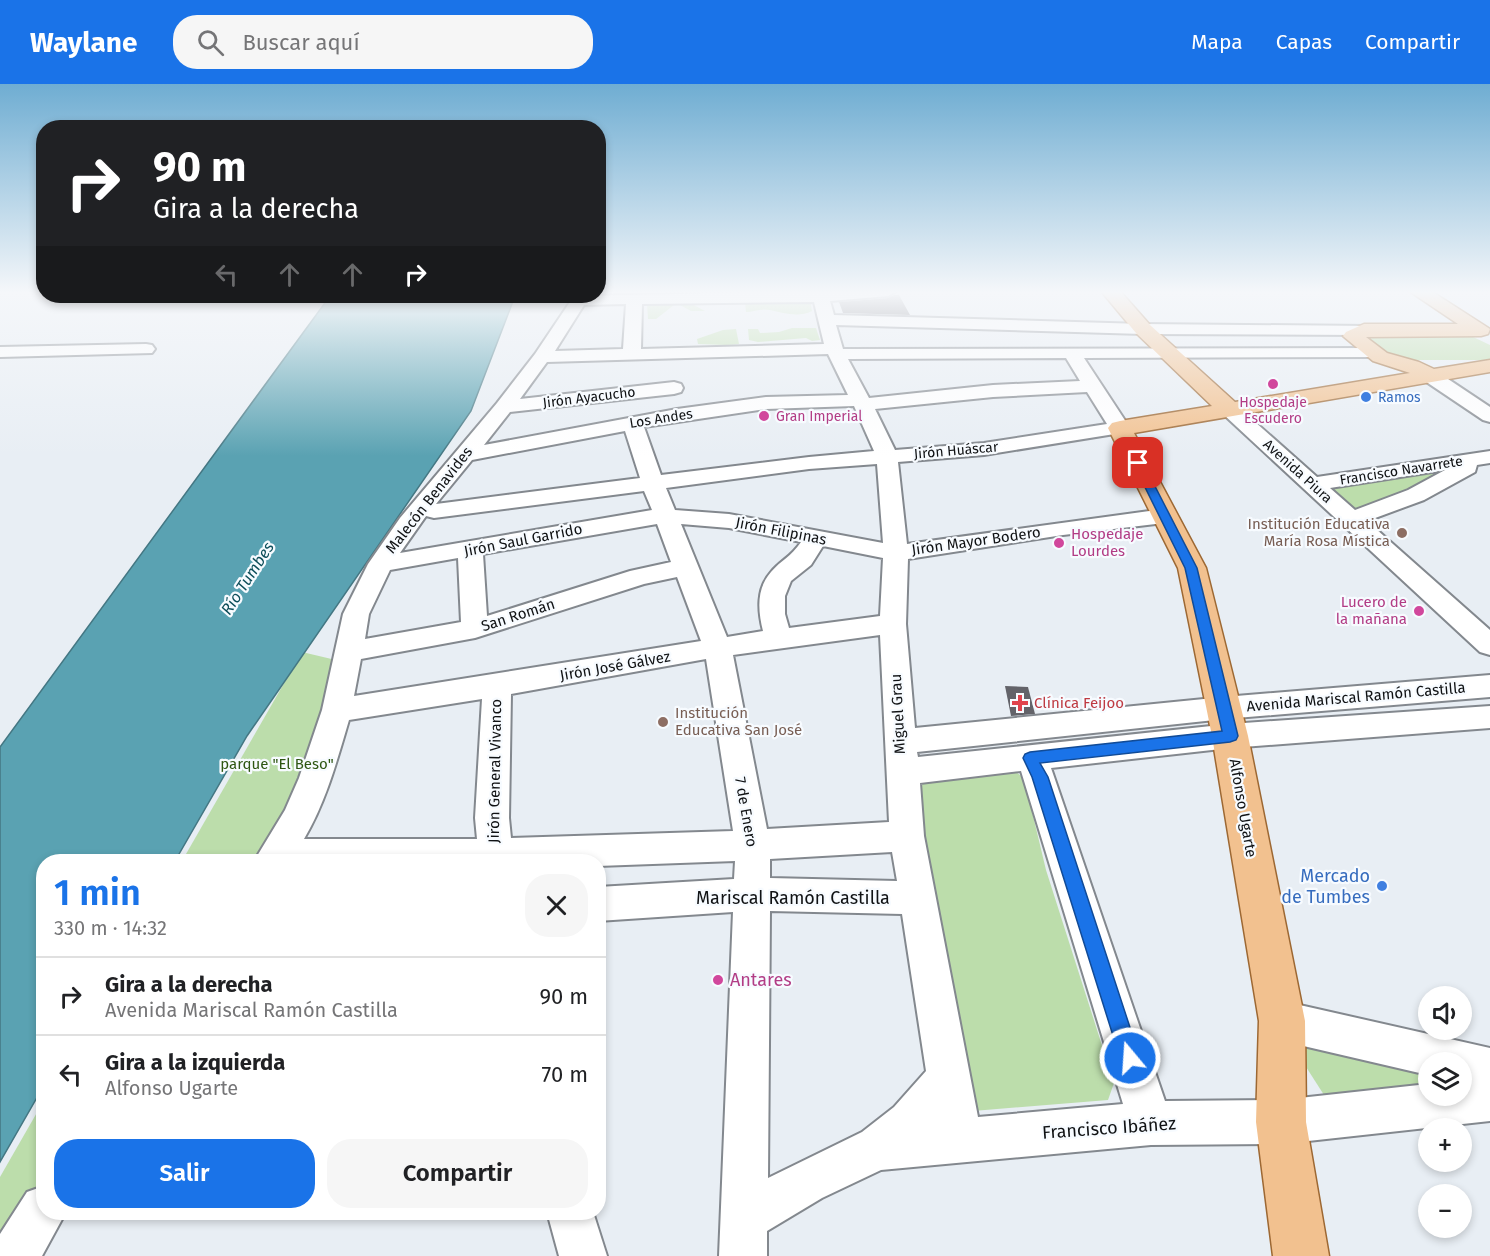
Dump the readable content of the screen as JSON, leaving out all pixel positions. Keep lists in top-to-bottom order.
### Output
{
  "streets": {
    "main road": ["Jirón Huáscar", "Avenida Piura", "Alfonso Ugarte"],
    "street": [
      "Jirón Ayacucho",
      "Los Andes",
      "Francisco Navarrete",
      "Malecón Benavides",
      "Jirón Filipinas",
      "Jirón Saul Garrido",
      "Jirón Mayor Bodero",
      "San Román",
      "Jirón José Gálvez",
      "Avenida Mariscal Ramón Castilla",
      "Miguel Grau",
      "Jirón General Vivanco",
      "7 de Enero",
      "Mariscal Ramón Castilla",
      "Francisco Ibáñez"
    ]
  },
  "crossings": [
    ["Jirón Ayacucho", "Malecón Benavides"],
    ["Los Andes", "Malecón Benavides"],
    ["Los Andes", "Miguel Grau"],
    ["Los Andes", "Alfonso Ugarte"],
    ["Los Andes", "7 de Enero"],
    ["Jirón Huáscar", "Avenida Piura"],
    ["Jirón Huáscar", "Malecón Benavides"],
    ["Jirón Huáscar", "Miguel Grau"],
    ["Jirón Huáscar", "Alfonso Ugarte"],
    ["Jirón Huáscar", "7 de Enero"],
    ["Francisco Navarrete", "Avenida Piura"],
    ["Malecón Benavides", "Jirón Saul Garrido"],
    ["Malecón Benavides", "San Román"],
    ["Malecón Benavides", "Jirón José Gálvez"],
    ["Jirón Filipinas", "Jirón Saul Garrido"],
    ["Jirón Filipinas", "Jirón Mayor Bodero"],
    ["Jirón Filipinas", "Miguel Grau"],
    ["Jirón Filipinas", "7 de Enero"],
    ["Jirón Saul Garrido", "7 de Enero"],
    ["Jirón Mayor Bodero", "Miguel Grau"],
    ["Jirón Mayor Bodero", "Alfonso Ugarte"],
    ["San Román", "7 de Enero"],
    ["Jirón José Gálvez", "Miguel Grau"],
    ["Jirón José Gálvez", "Jirón General Vivanco"],
    ["Jirón José Gálvez", "7 de Enero"],
    ["Avenida Mariscal Ramón Castilla", "Miguel Grau"],
    ["Avenida Mariscal Ramón Castilla", "Alfonso Ugarte"],
    ["Miguel Grau", "Mariscal Ramón Castilla"],
    ["Miguel Grau", "Francisco Ibáñez"],
    ["Alfonso Ugarte", "Francisco Ibáñez"],
    ["7 de Enero", "Mariscal Ramón Castilla"],
    ["7 de Enero", "Francisco Ibáñez"]
  ],
  "water": ["Río Tumbes"],
  "parks": ["parque \"El Beso\""],
  "places": {
    "other": [
      "Hospedaje Escudero",
      "Ramos",
      "Gran Imperial",
      "Institución Educativa María Rosa Mística",
      "Hospedaje Lourdes",
      "Lucero de la mañana",
      "Institución Educativa San José",
      "Mercado de Tumbes",
      "Antares"
    ],
    "health": ["Clínica Feijoo"]
  },
  "page": {
    "header": "Waylane",
    "search": "Buscar aquí",
    "nav": ["Mapa", "Capas", "Compartir"],
    "turn": ["90 m", "Gira a la derecha"],
    "heading": ["1 min", "330 m · 14:32"],
    "list": [
      {
        "name": "Gira a la derecha",
        "note": "Avenida Mariscal Ramón Castilla",
        "value": "90 m"
      },
      {
        "name": "Gira a la izquierda",
        "note": "Alfonso Ugarte",
        "value": "70 m"
      }
    ],
    "map_buttons": ["+", "−"],
    "buttons": ["Salir", "Compartir"]
  }
}
